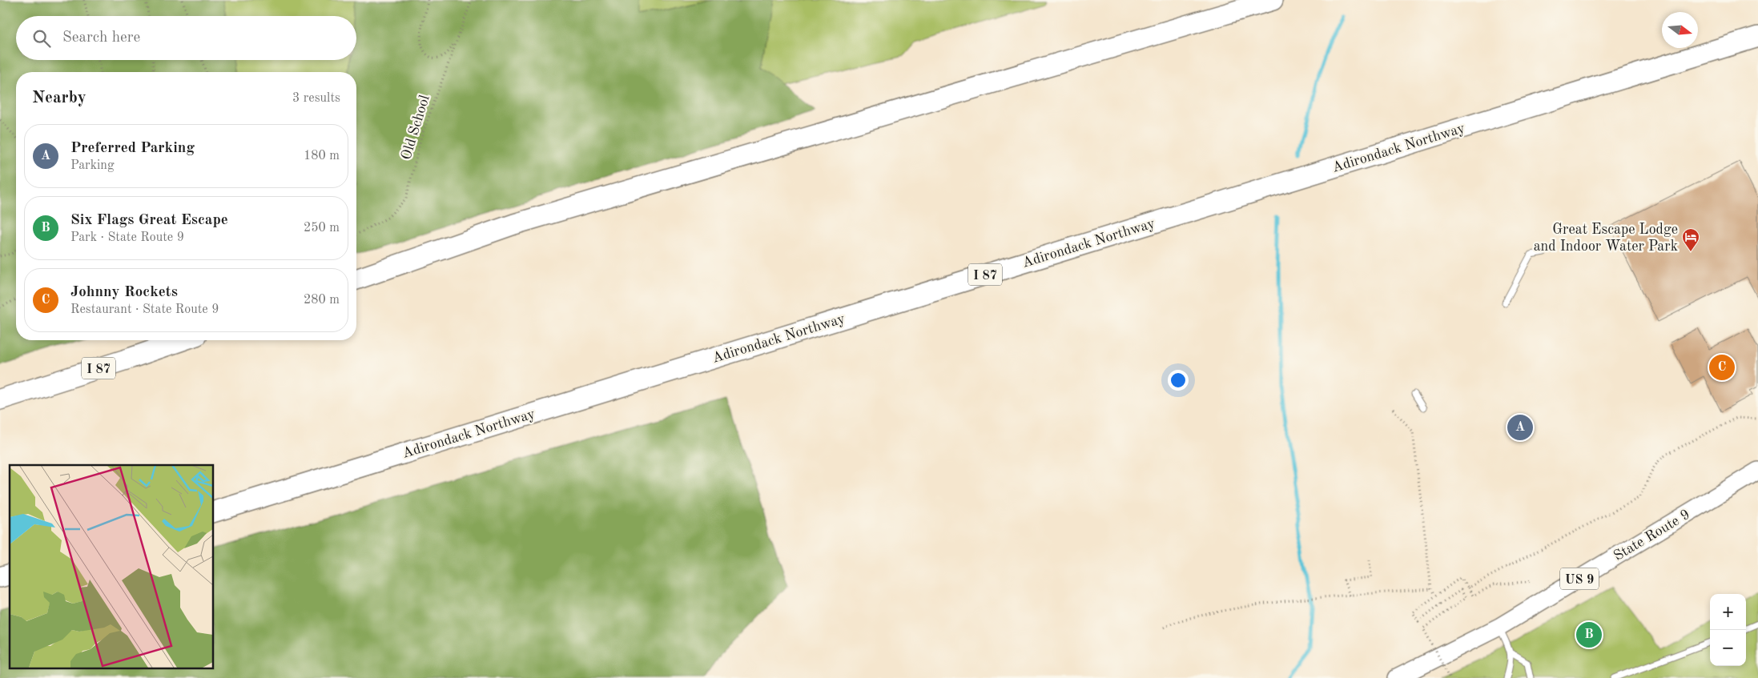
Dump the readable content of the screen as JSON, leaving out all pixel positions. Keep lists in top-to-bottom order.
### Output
{
  "streets": {
    "highway": ["Adirondack Northway", "I 87"],
    "main road": ["State Route 9", "US 9"],
    "path": ["Old School"]
  },
  "places": {
    "hotel": ["Great Escape Lodge and Indoor Water Park"]
  },
  "north": "right",
  "page": {
    "search": "Search here",
    "heading": ["Nearby", "3 results"],
    "list": [
      {
        "mark": "A",
        "name": "Preferred Parking",
        "note": "Parking",
        "value": "180 m"
      },
      {
        "mark": "B",
        "name": "Six Flags Great Escape",
        "note": "Park · State Route 9",
        "value": "250 m"
      },
      {
        "mark": "C",
        "name": "Johnny Rockets",
        "note": "Restaurant · State Route 9",
        "value": "280 m"
      }
    ],
    "pins": ["C", "A", "B"],
    "map_buttons": ["+", "−"]
  }
}
